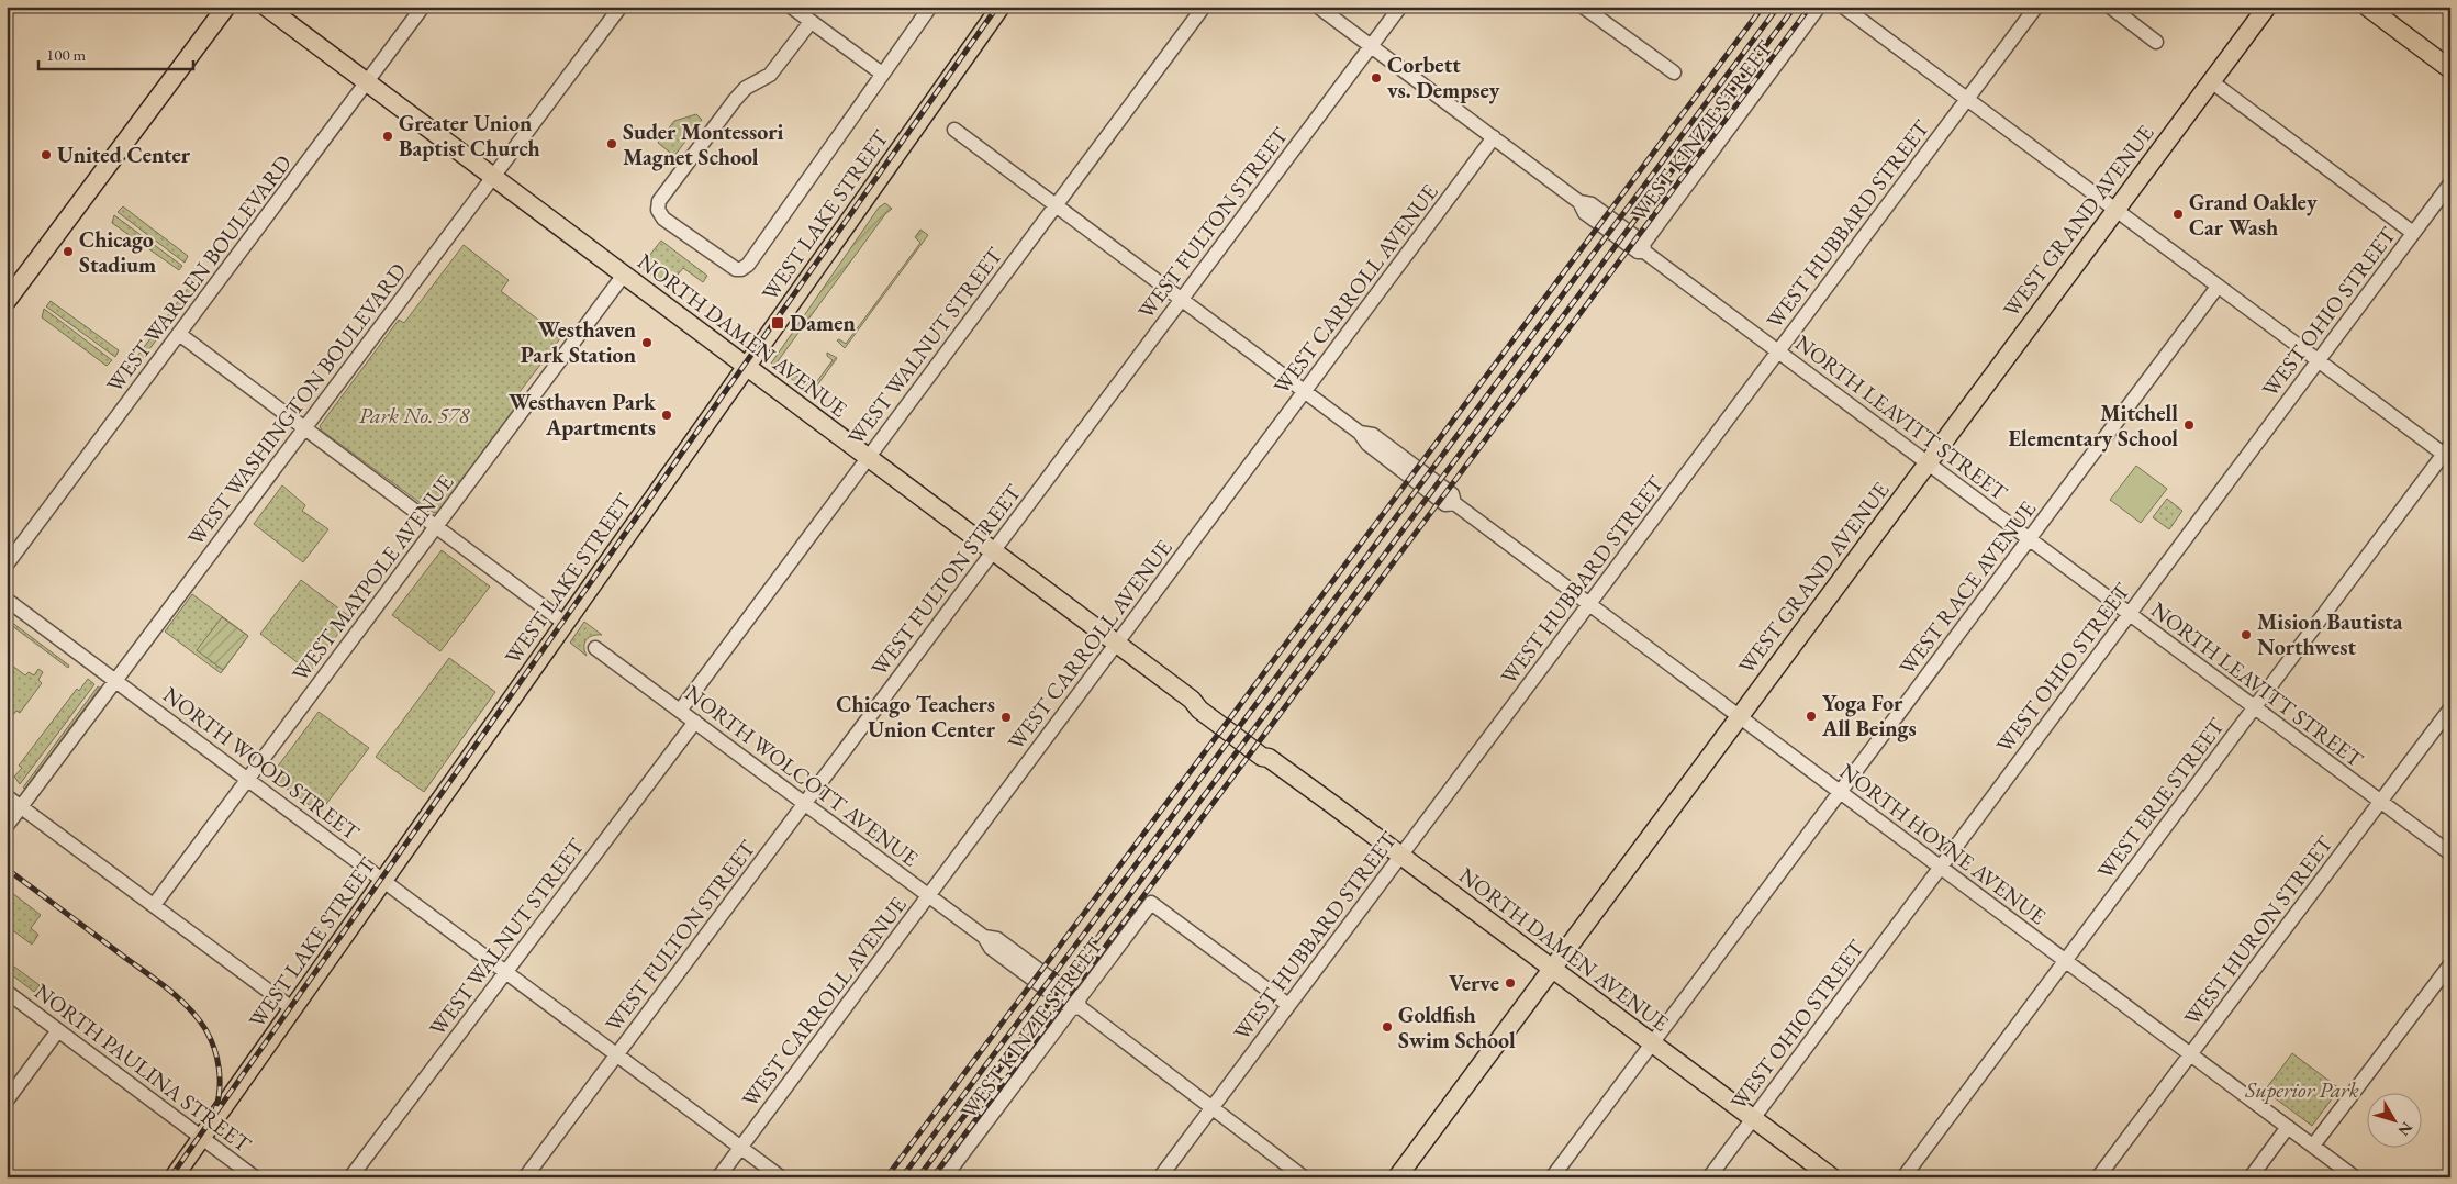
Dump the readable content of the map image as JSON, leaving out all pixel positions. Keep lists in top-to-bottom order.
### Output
{
  "streets": {
    "main road": ["WEST LAKE STREET", "WEST GRAND AVENUE", "NORTH DAMEN AVENUE"],
    "street": [
      "WEST KINZIE STREET",
      "WEST FULTON STREET",
      "WEST HUBBARD STREET",
      "WEST WARREN BOULEVARD",
      "WEST CARROLL AVENUE",
      "WEST OHIO STREET",
      "WEST WALNUT STREET",
      "WEST WASHINGTON BOULEVARD",
      "NORTH LEAVITT STREET",
      "WEST MAYPOLE AVENUE",
      "WEST RACE AVENUE",
      "NORTH WOOD STREET",
      "NORTH WOLCOTT AVENUE",
      "WEST ERIE STREET",
      "NORTH HOYNE AVENUE",
      "WEST HURON STREET",
      "NORTH PAULINA STREET"
    ]
  },
  "crossings": [
    ["WEST KINZIE STREET", "WEST HUBBARD STREET"],
    ["WEST KINZIE STREET", "NORTH LEAVITT STREET"],
    ["WEST KINZIE STREET", "NORTH WOLCOTT AVENUE"],
    ["WEST LAKE STREET", "NORTH DAMEN AVENUE"],
    ["WEST LAKE STREET", "NORTH WOOD STREET"],
    ["WEST LAKE STREET", "NORTH PAULINA STREET"],
    ["WEST GRAND AVENUE", "NORTH DAMEN AVENUE"],
    ["WEST GRAND AVENUE", "NORTH LEAVITT STREET"],
    ["WEST GRAND AVENUE", "NORTH HOYNE AVENUE"],
    ["WEST FULTON STREET", "NORTH DAMEN AVENUE"],
    ["WEST FULTON STREET", "NORTH LEAVITT STREET"],
    ["WEST FULTON STREET", "NORTH WOOD STREET"],
    ["WEST FULTON STREET", "NORTH WOLCOTT AVENUE"],
    ["WEST FULTON STREET", "NORTH HOYNE AVENUE"],
    ["WEST HUBBARD STREET", "NORTH DAMEN AVENUE"],
    ["WEST HUBBARD STREET", "NORTH LEAVITT STREET"],
    ["WEST HUBBARD STREET", "NORTH WOLCOTT AVENUE"],
    ["WEST HUBBARD STREET", "NORTH HOYNE AVENUE"],
    ["WEST WARREN BOULEVARD", "NORTH DAMEN AVENUE"],
    ["WEST CARROLL AVENUE", "NORTH DAMEN AVENUE"],
    ["WEST CARROLL AVENUE", "NORTH LEAVITT STREET"],
    ["WEST CARROLL AVENUE", "NORTH WOOD STREET"],
    ["WEST CARROLL AVENUE", "NORTH WOLCOTT AVENUE"],
    ["WEST CARROLL AVENUE", "NORTH HOYNE AVENUE"],
    ["WEST OHIO STREET", "NORTH DAMEN AVENUE"],
    ["WEST OHIO STREET", "NORTH LEAVITT STREET"],
    ["WEST OHIO STREET", "NORTH HOYNE AVENUE"],
    ["NORTH DAMEN AVENUE", "WEST WALNUT STREET"],
    ["NORTH DAMEN AVENUE", "WEST WASHINGTON BOULEVARD"],
    ["NORTH DAMEN AVENUE", "WEST MAYPOLE AVENUE"],
    ["NORTH DAMEN AVENUE", "WEST RACE AVENUE"],
    ["WEST WALNUT STREET", "NORTH WOOD STREET"],
    ["WEST WALNUT STREET", "NORTH WOLCOTT AVENUE"],
    ["WEST WALNUT STREET", "NORTH HOYNE AVENUE"],
    ["WEST WASHINGTON BOULEVARD", "NORTH WOOD STREET"],
    ["NORTH LEAVITT STREET", "WEST RACE AVENUE"],
    ["NORTH LEAVITT STREET", "WEST ERIE STREET"],
    ["NORTH LEAVITT STREET", "WEST HURON STREET"],
    ["WEST MAYPOLE AVENUE", "NORTH WOOD STREET"],
    ["WEST RACE AVENUE", "NORTH HOYNE AVENUE"],
    ["WEST ERIE STREET", "NORTH HOYNE AVENUE"],
    ["NORTH HOYNE AVENUE", "WEST HURON STREET"]
  ],
  "parks": ["Park No. 578", "Superior Park"],
  "places": {
    "other": [
      "Corbett vs. Dempsey",
      "Greater Union Baptist Church",
      "Suder Montessori Magnet School",
      "United Center",
      "Grand Oakley Car Wash",
      "Chicago Stadium",
      "Westhaven Park Station",
      "Westhaven Park Apartments",
      "Mitchell Elementary School",
      "Mision Bautista Northwest",
      "Yoga For All Beings",
      "Chicago Teachers Union Center",
      "Verve",
      "Goldfish Swim School"
    ],
    "transit": ["Damen"]
  },
  "scale_bar": "100 m",
  "north": "bottom right"
}
